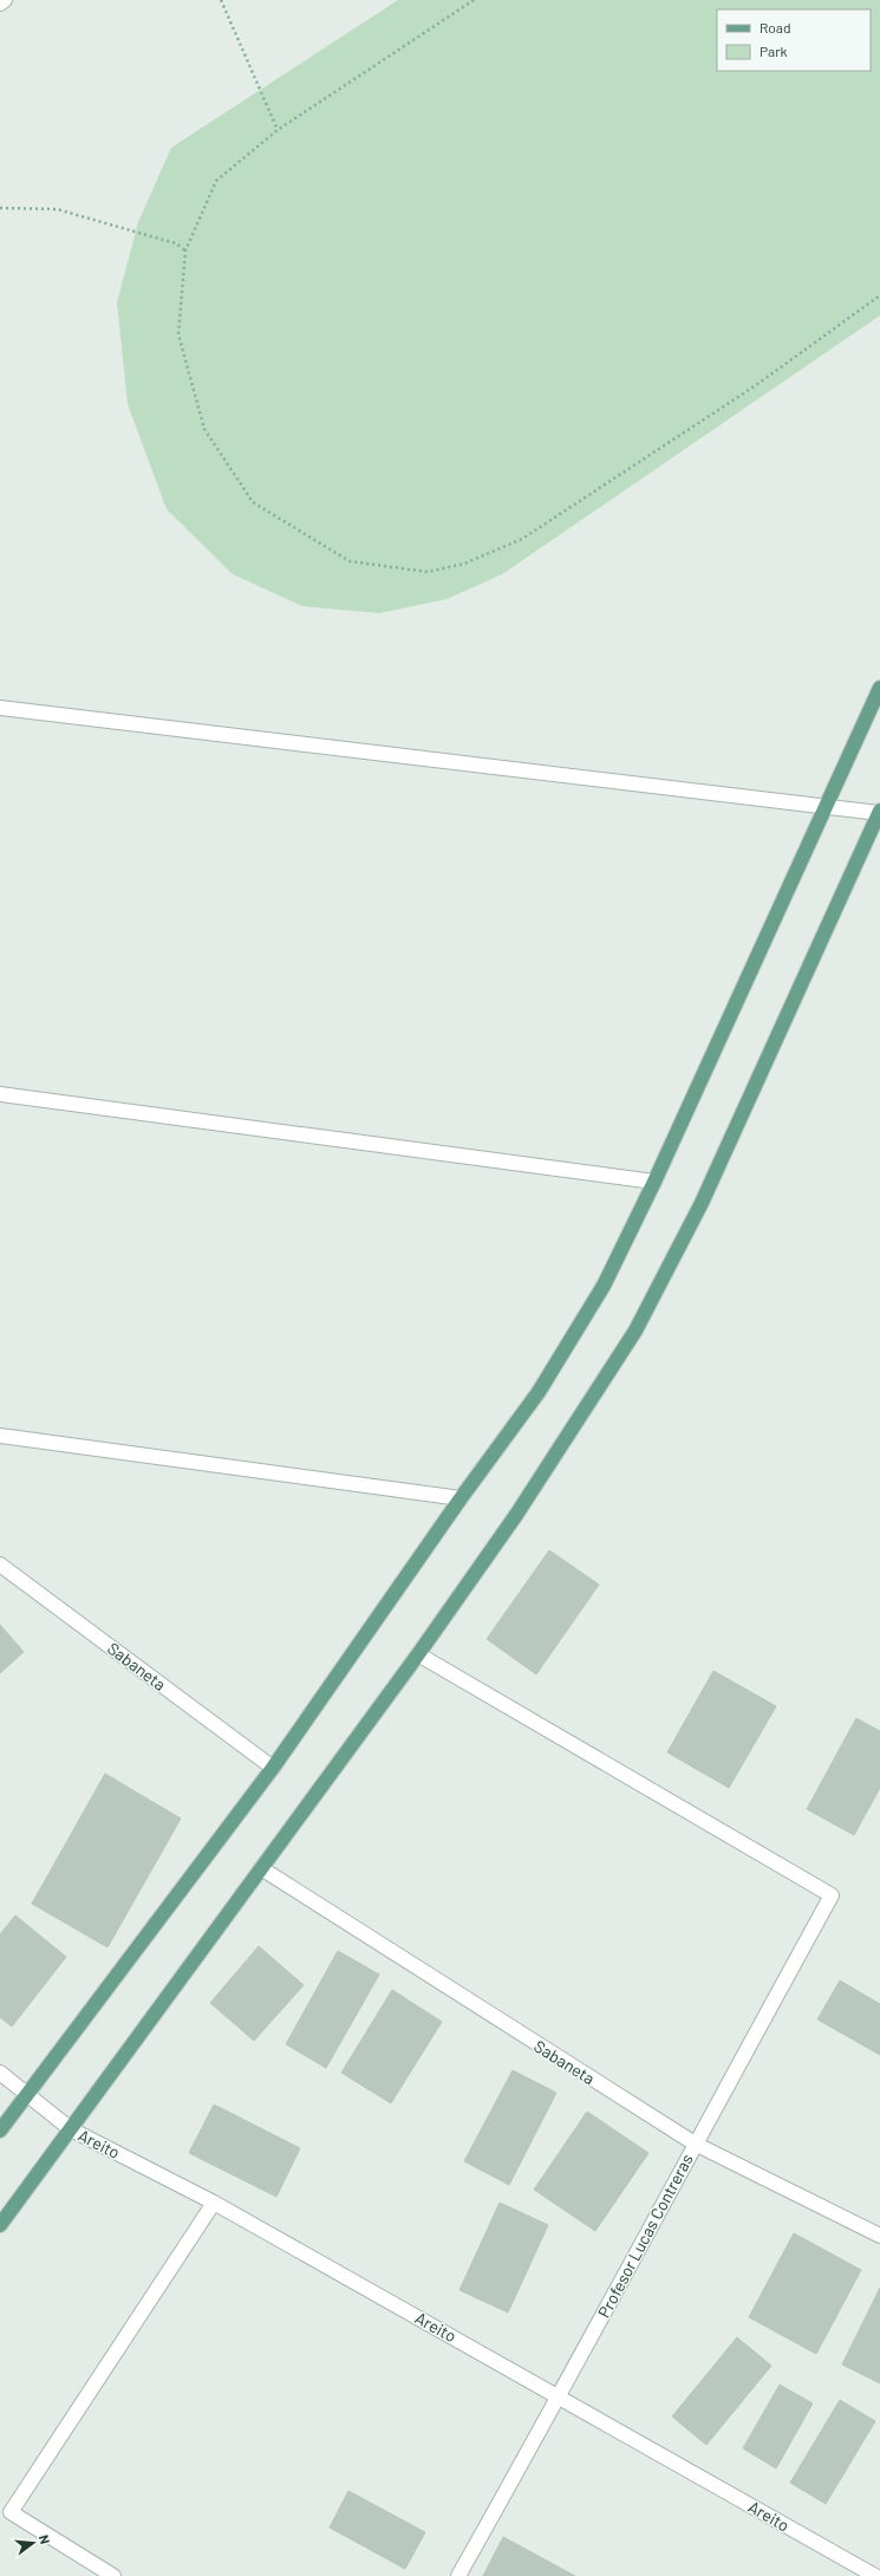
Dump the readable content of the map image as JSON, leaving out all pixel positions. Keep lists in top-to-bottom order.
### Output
{
  "streets": {
    "street": ["Sabaneta", "Areito", "Profesor Lucas Contreras"]
  },
  "crossings": [
    ["Sabaneta", "Profesor Lucas Contreras"],
    ["Areito", "Profesor Lucas Contreras"]
  ],
  "legend": ["Road", "Park"],
  "north": "right"
}
